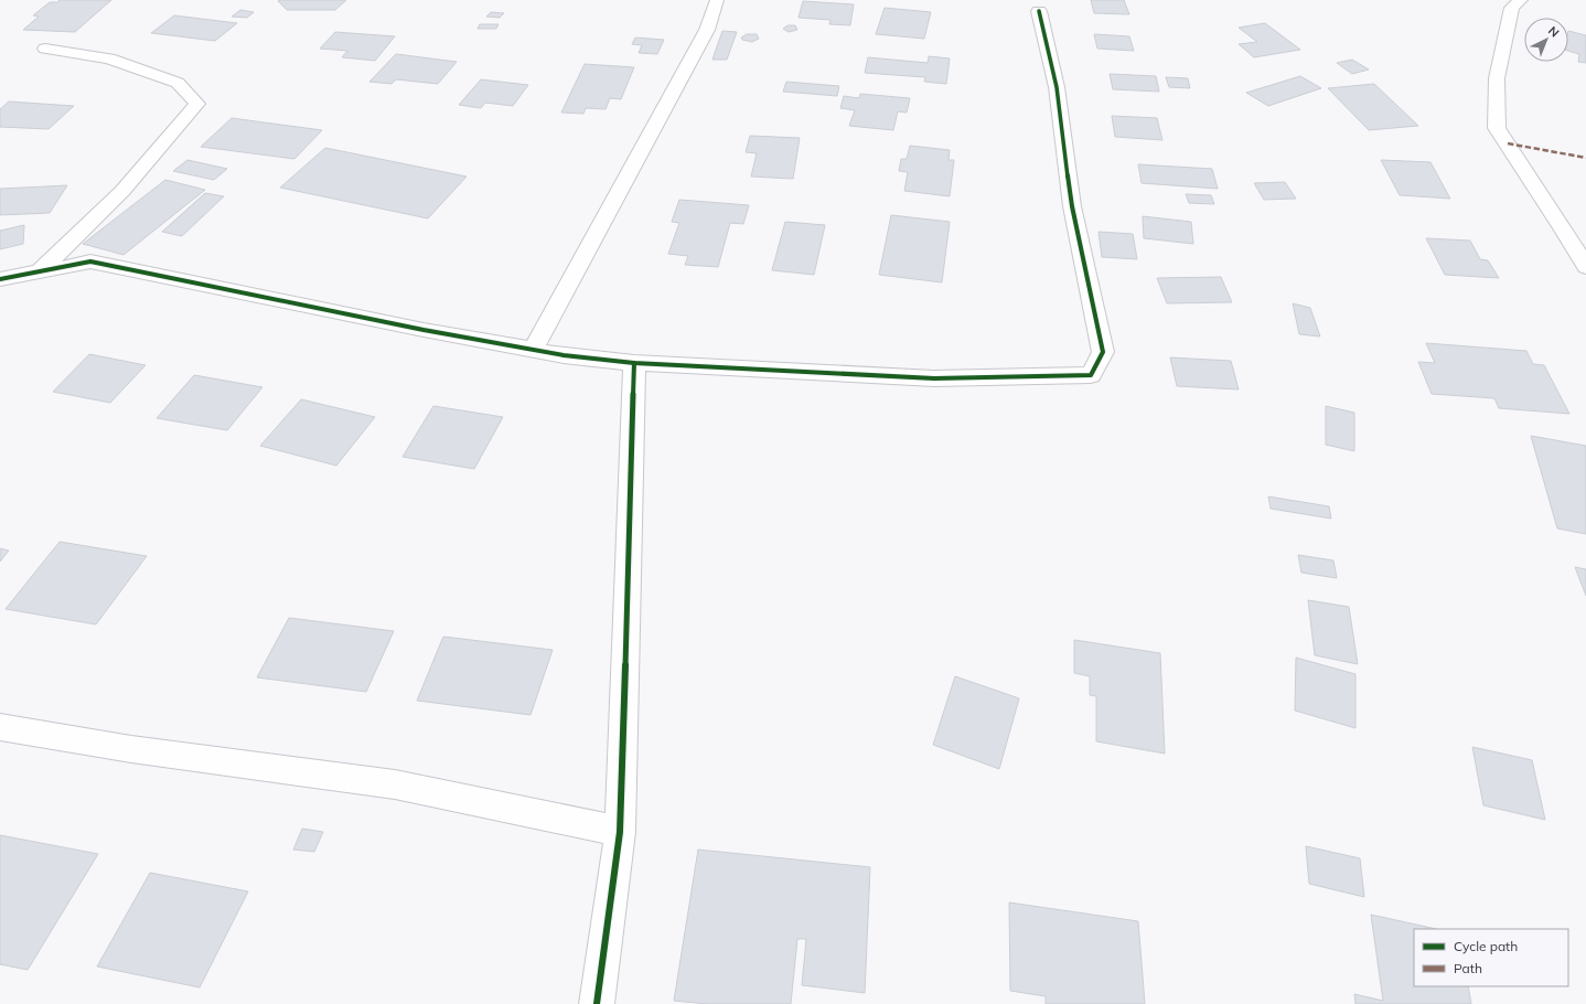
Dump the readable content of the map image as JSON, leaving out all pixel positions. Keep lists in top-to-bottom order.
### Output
{
  "legend": ["Cycle path", "Path"],
  "north": "top right"
}
